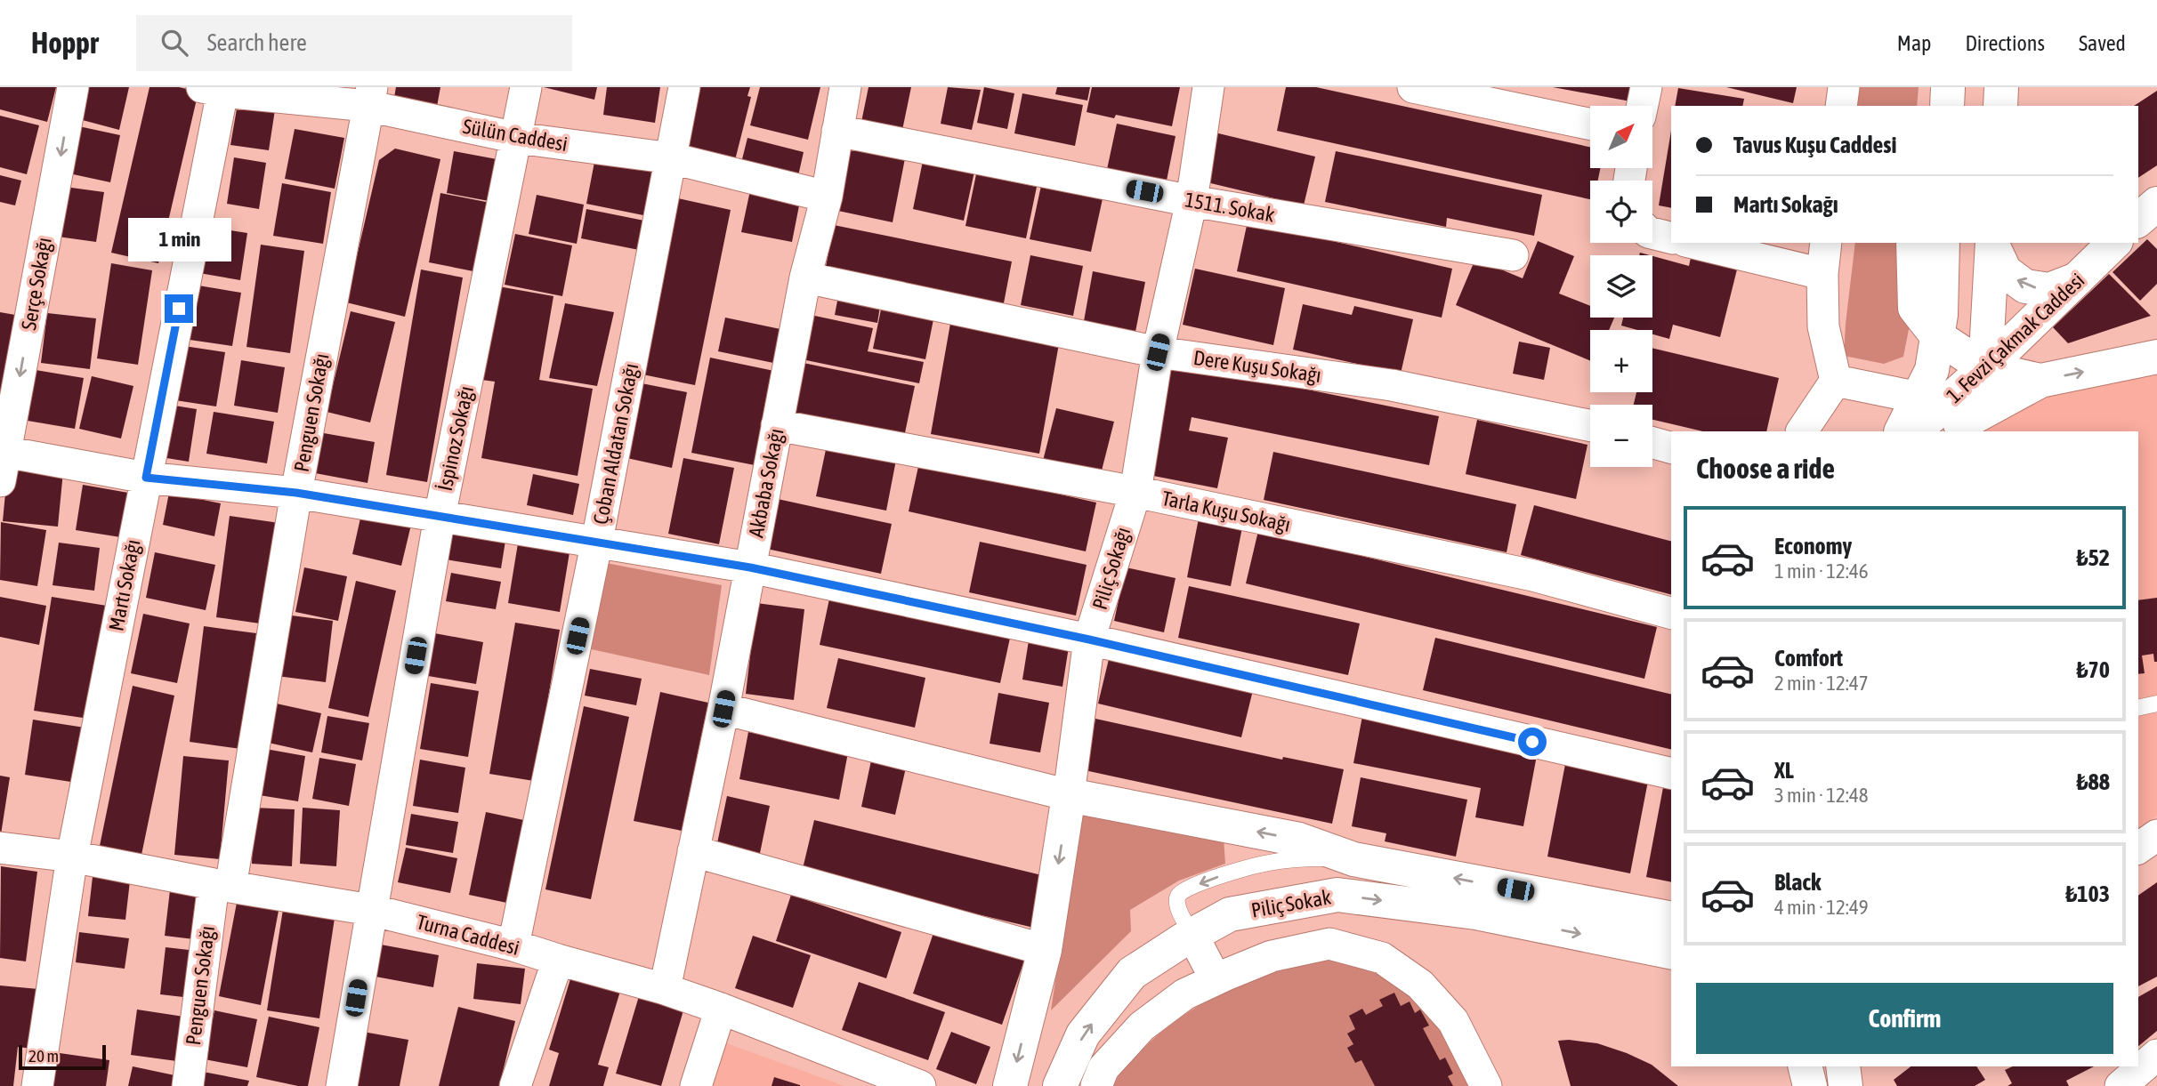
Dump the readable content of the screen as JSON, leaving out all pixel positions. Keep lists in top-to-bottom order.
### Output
{
  "streets": {
    "street": [
      "Sülün Caddesi",
      "1511. Sokak",
      "Serçe Sokağı",
      "1. Fevzi Çakmak Caddesi",
      "Dere Kuşu Sokağı",
      "Penguen Sokağı",
      "İspinoz Sokağı",
      "Çoban Aldatan Sokağı",
      "Akbaba Sokağı",
      "Tarla Kuşu Sokağı",
      "Piliç Sokağı",
      "Martı Sokağı",
      "Piliç Sokak",
      "Turna Caddesi"
    ]
  },
  "crossings": [
    ["Sülün Caddesi", "Penguen Sokağı"],
    ["Sülün Caddesi", "İspinoz Sokağı"],
    ["Sülün Caddesi", "Çoban Aldatan Sokağı"],
    ["Sülün Caddesi", "Akbaba Sokağı"],
    ["Sülün Caddesi", "Martı Sokağı"],
    ["1511. Sokak", "Akbaba Sokağı"],
    ["1511. Sokak", "Piliç Sokağı"],
    ["Dere Kuşu Sokağı", "Akbaba Sokağı"],
    ["Dere Kuşu Sokağı", "Piliç Sokağı"],
    ["Penguen Sokağı", "Turna Caddesi"],
    ["İspinoz Sokağı", "Turna Caddesi"],
    ["Çoban Aldatan Sokağı", "Turna Caddesi"],
    ["Akbaba Sokağı", "Tarla Kuşu Sokağı"],
    ["Akbaba Sokağı", "Turna Caddesi"],
    ["Tarla Kuşu Sokağı", "Piliç Sokağı"],
    ["Martı Sokağı", "Turna Caddesi"]
  ],
  "one_way": ["Serçe Sokağı"],
  "scale_bar": "20 m",
  "north": "top right",
  "page": {
    "header": "Hoppr",
    "search": "Search here",
    "nav": ["Map", "Directions", "Saved"],
    "map_buttons": ["+", "−"],
    "banner": ["Tavus Kuşu Caddesi", "Martı Sokağı"],
    "bubble": "1 min",
    "heading": "Choose a ride",
    "list": [
      {
        "name": "Economy",
        "note": "1 min · 12:46",
        "value": "₺52"
      },
      {
        "name": "Comfort",
        "note": "2 min · 12:47",
        "value": "₺70"
      },
      {
        "name": "XL",
        "note": "3 min · 12:48",
        "value": "₺88"
      },
      {
        "name": "Black",
        "note": "4 min · 12:49",
        "value": "₺103"
      }
    ],
    "buttons": "Confirm",
    "scale": "20 m"
  }
}
